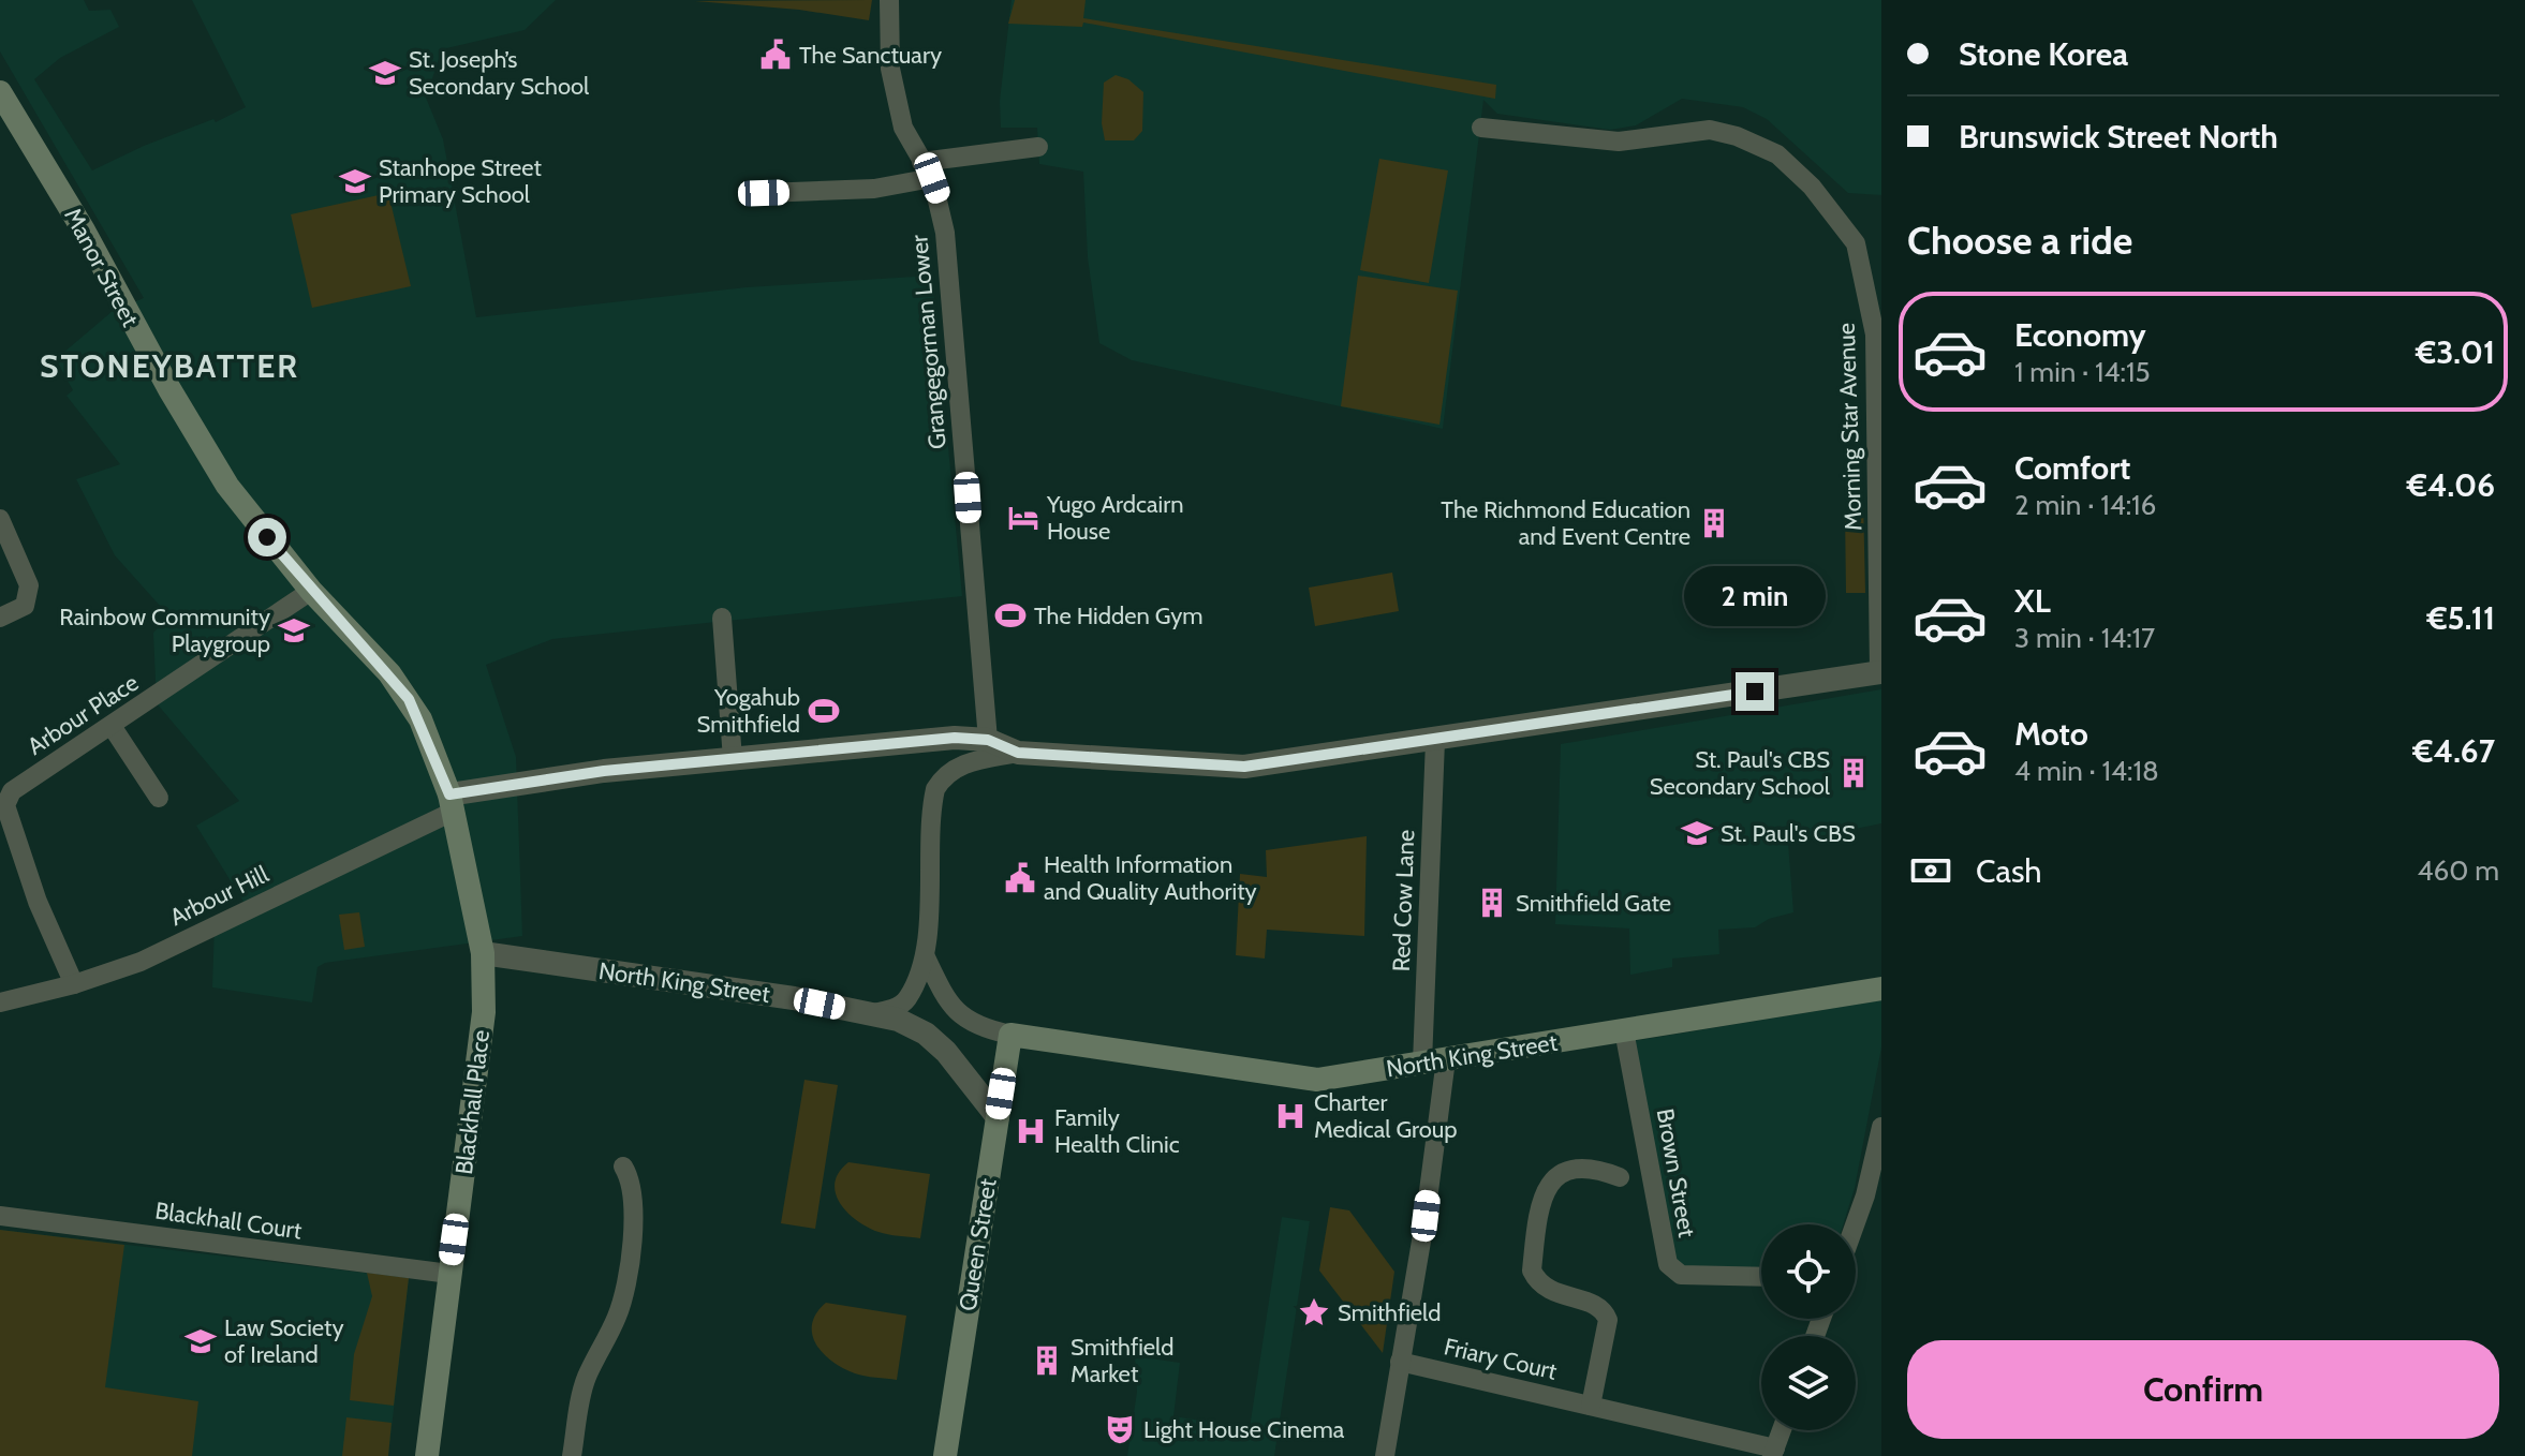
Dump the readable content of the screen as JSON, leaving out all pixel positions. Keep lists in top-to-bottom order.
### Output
{
  "streets": {
    "main road": [
      "Manor Street",
      "North King Street",
      "Blackhall Place",
      "Queen Street"
    ],
    "street": [
      "Grangegorman Lower",
      "Morning Star Avenue",
      "Arbour Place",
      "Arbour Hill",
      "Red Cow Lane",
      "Brown Street",
      "Blackhall Court",
      "Friary Court"
    ]
  },
  "crossings": [
    ["Manor Street", "Arbour Place"],
    ["Arbour Place", "Arbour Hill"],
    ["Red Cow Lane", "North King Street"],
    ["Red Cow Lane", "Friary Court"],
    ["North King Street", "Blackhall Place"],
    ["North King Street", "Brown Street"],
    ["North King Street", "Queen Street"],
    ["Blackhall Place", "Blackhall Court"]
  ],
  "districts": ["STONEYBATTER"],
  "places": {
    "public building": ["The Sanctuary", "Health Information and Quality Authority"],
    "school or university": [
      "St. Joseph’s Secondary School",
      "Stanhope Street Primary School",
      "Rainbow Community Playgroup",
      "St. Paul's CBS",
      "Law Society of Ireland"
    ],
    "hotel": ["Yugo Ardcairn House"],
    "building": [
      "The Richmond Education and Event Centre",
      "St. Paul's CBS Secondary School",
      "Smithfield Gate",
      "Smithfield Market"
    ],
    "sports": ["The Hidden Gym", "Yogahub Smithfield"],
    "hospital": ["Charter Medical Group", "Family Health Clinic"],
    "place": ["Smithfield"],
    "theatre": ["Light House Cinema"]
  },
  "page": {
    "banner": ["Stone Korea", "Brunswick Street North"],
    "heading": "Choose a ride",
    "list": [
      {
        "name": "Economy",
        "note": "1 min · 14:15",
        "value": "€3.01"
      },
      {
        "name": "Comfort",
        "note": "2 min · 14:16",
        "value": "€4.06"
      },
      {
        "name": "XL",
        "note": "3 min · 14:17",
        "value": "€5.11"
      },
      {
        "name": "Moto",
        "note": "4 min · 14:18",
        "value": "€4.67"
      }
    ],
    "bubble": "2 min",
    "pay": ["Cash", "460 m"],
    "buttons": "Confirm"
  }
}
